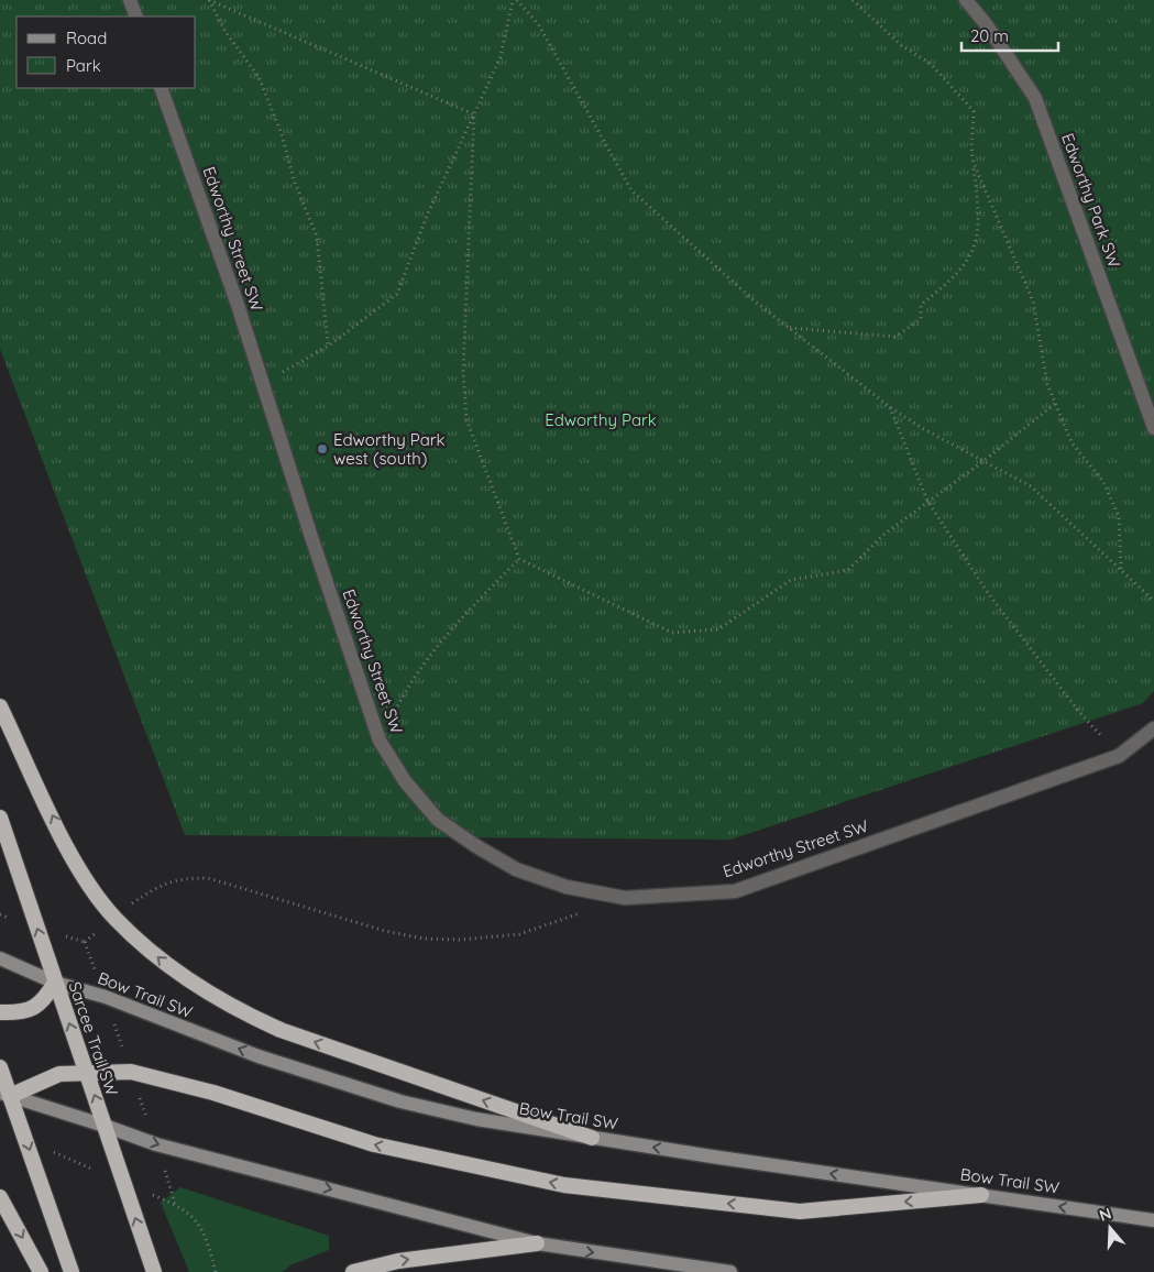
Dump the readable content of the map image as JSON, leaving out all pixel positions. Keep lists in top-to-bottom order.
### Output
{
  "streets": {
    "highway": ["Sarcee Trail SW"],
    "main road": ["Bow Trail SW"],
    "street": ["Edworthy Park SW", "Edworthy Street SW"]
  },
  "crossings": [
    ["Bow Trail SW", "Sarcee Trail SW"]
  ],
  "parks": ["Edworthy Park"],
  "places": ["Edworthy Park west (south)"],
  "legend": ["Road", "Park"],
  "scale_bar": "20 m",
  "north": "top"
}
